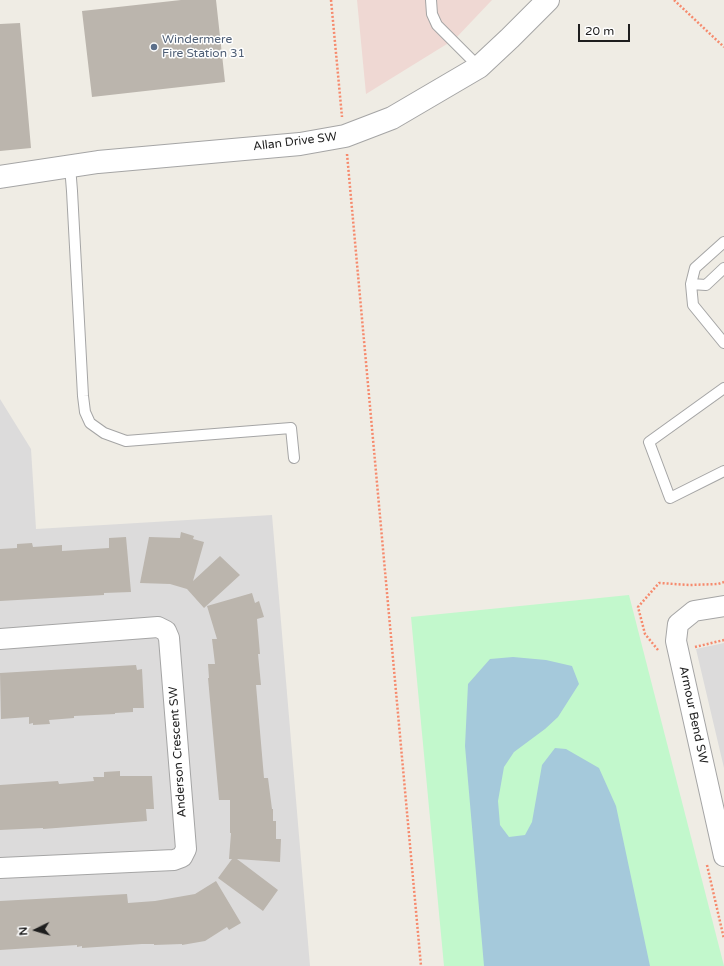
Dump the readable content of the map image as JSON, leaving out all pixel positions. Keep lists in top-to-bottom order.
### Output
{
  "streets": {
    "street": ["Allan Drive SW", "Armour Bend SW", "Anderson Crescent SW"]
  },
  "places": ["Windermere Fire Station 31"],
  "scale_bar": "20 m",
  "north": "left"
}
